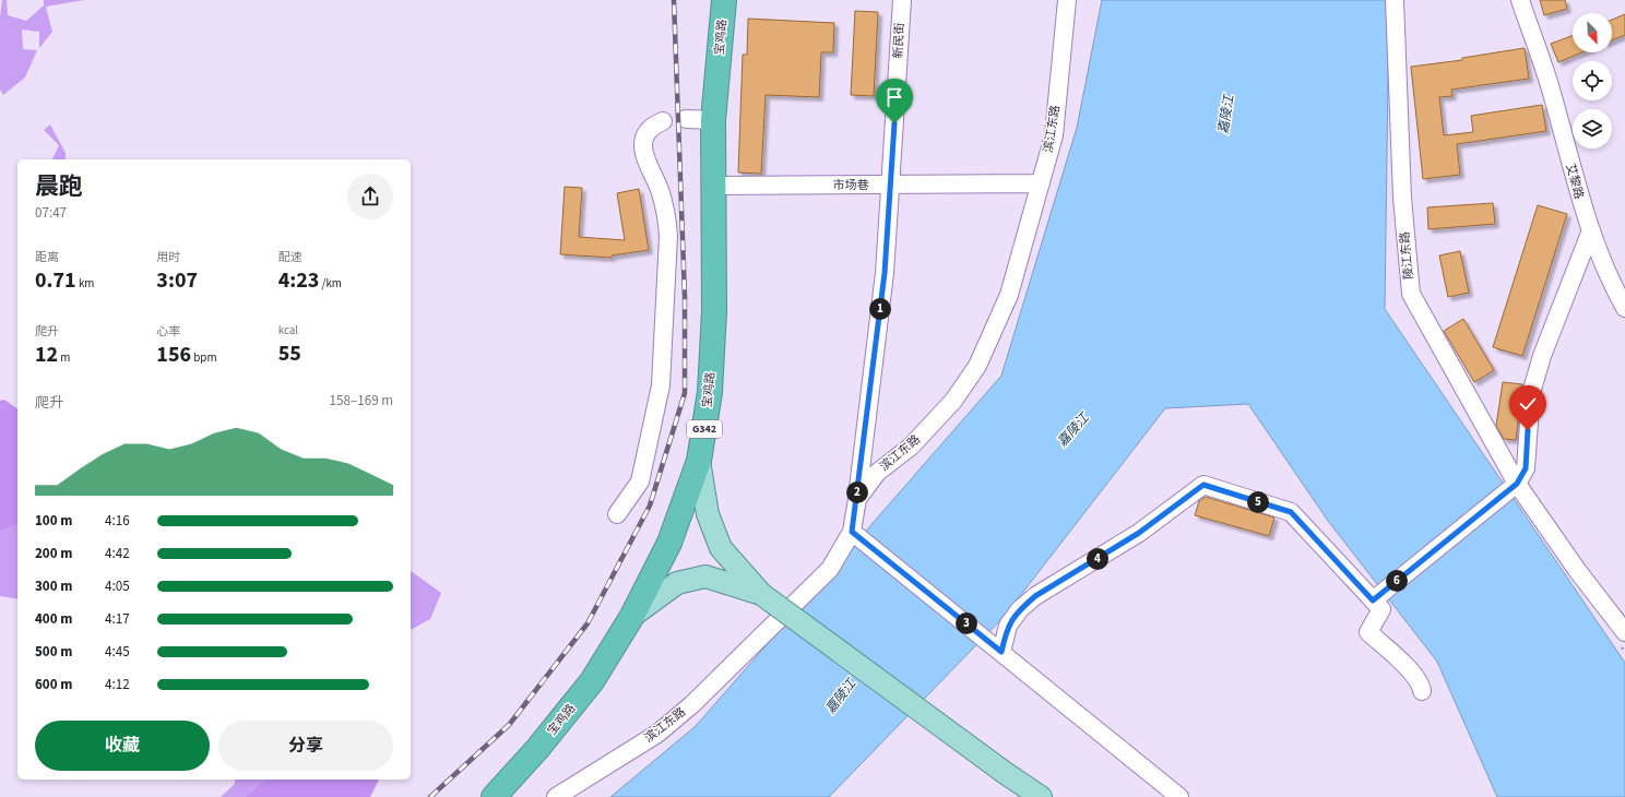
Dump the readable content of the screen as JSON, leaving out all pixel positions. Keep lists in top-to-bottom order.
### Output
{
  "streets": {
    "highway": ["宝鸡路", "G342"],
    "street": [
      "新民街",
      "滨江东路",
      "艾黎路",
      "市场巷",
      "陵江东路"
    ]
  },
  "crossings": [
    ["宝鸡路", "市场巷"],
    ["新民街", "滨江东路"],
    ["新民街", "市场巷"],
    ["滨江东路", "市场巷"]
  ],
  "water": ["嘉陵江"],
  "north": "bottom right",
  "page": {
    "heading": ["晨跑", "07:47"],
    "stats": [
      ["距离", "0.71 km"],
      ["用时", "3:07"],
      ["配速", "4:23 /km"],
      ["爬升", "12 m"],
      ["心率", "156 bpm"],
      ["kcal", "55"]
    ],
    "pins": [
      "1",
      "2",
      "5",
      "4",
      "6",
      "3"
    ],
    "chart": ["爬升", "158–169 m"],
    "list": [
      {
        "name": "100 m",
        "note": "4:16"
      },
      {
        "name": "200 m",
        "note": "4:42"
      },
      {
        "name": "300 m",
        "note": "4:05"
      },
      {
        "name": "400 m",
        "note": "4:17"
      },
      {
        "name": "500 m",
        "note": "4:45"
      },
      {
        "name": "600 m",
        "note": "4:12"
      }
    ],
    "buttons": ["收藏", "分享"]
  }
}
